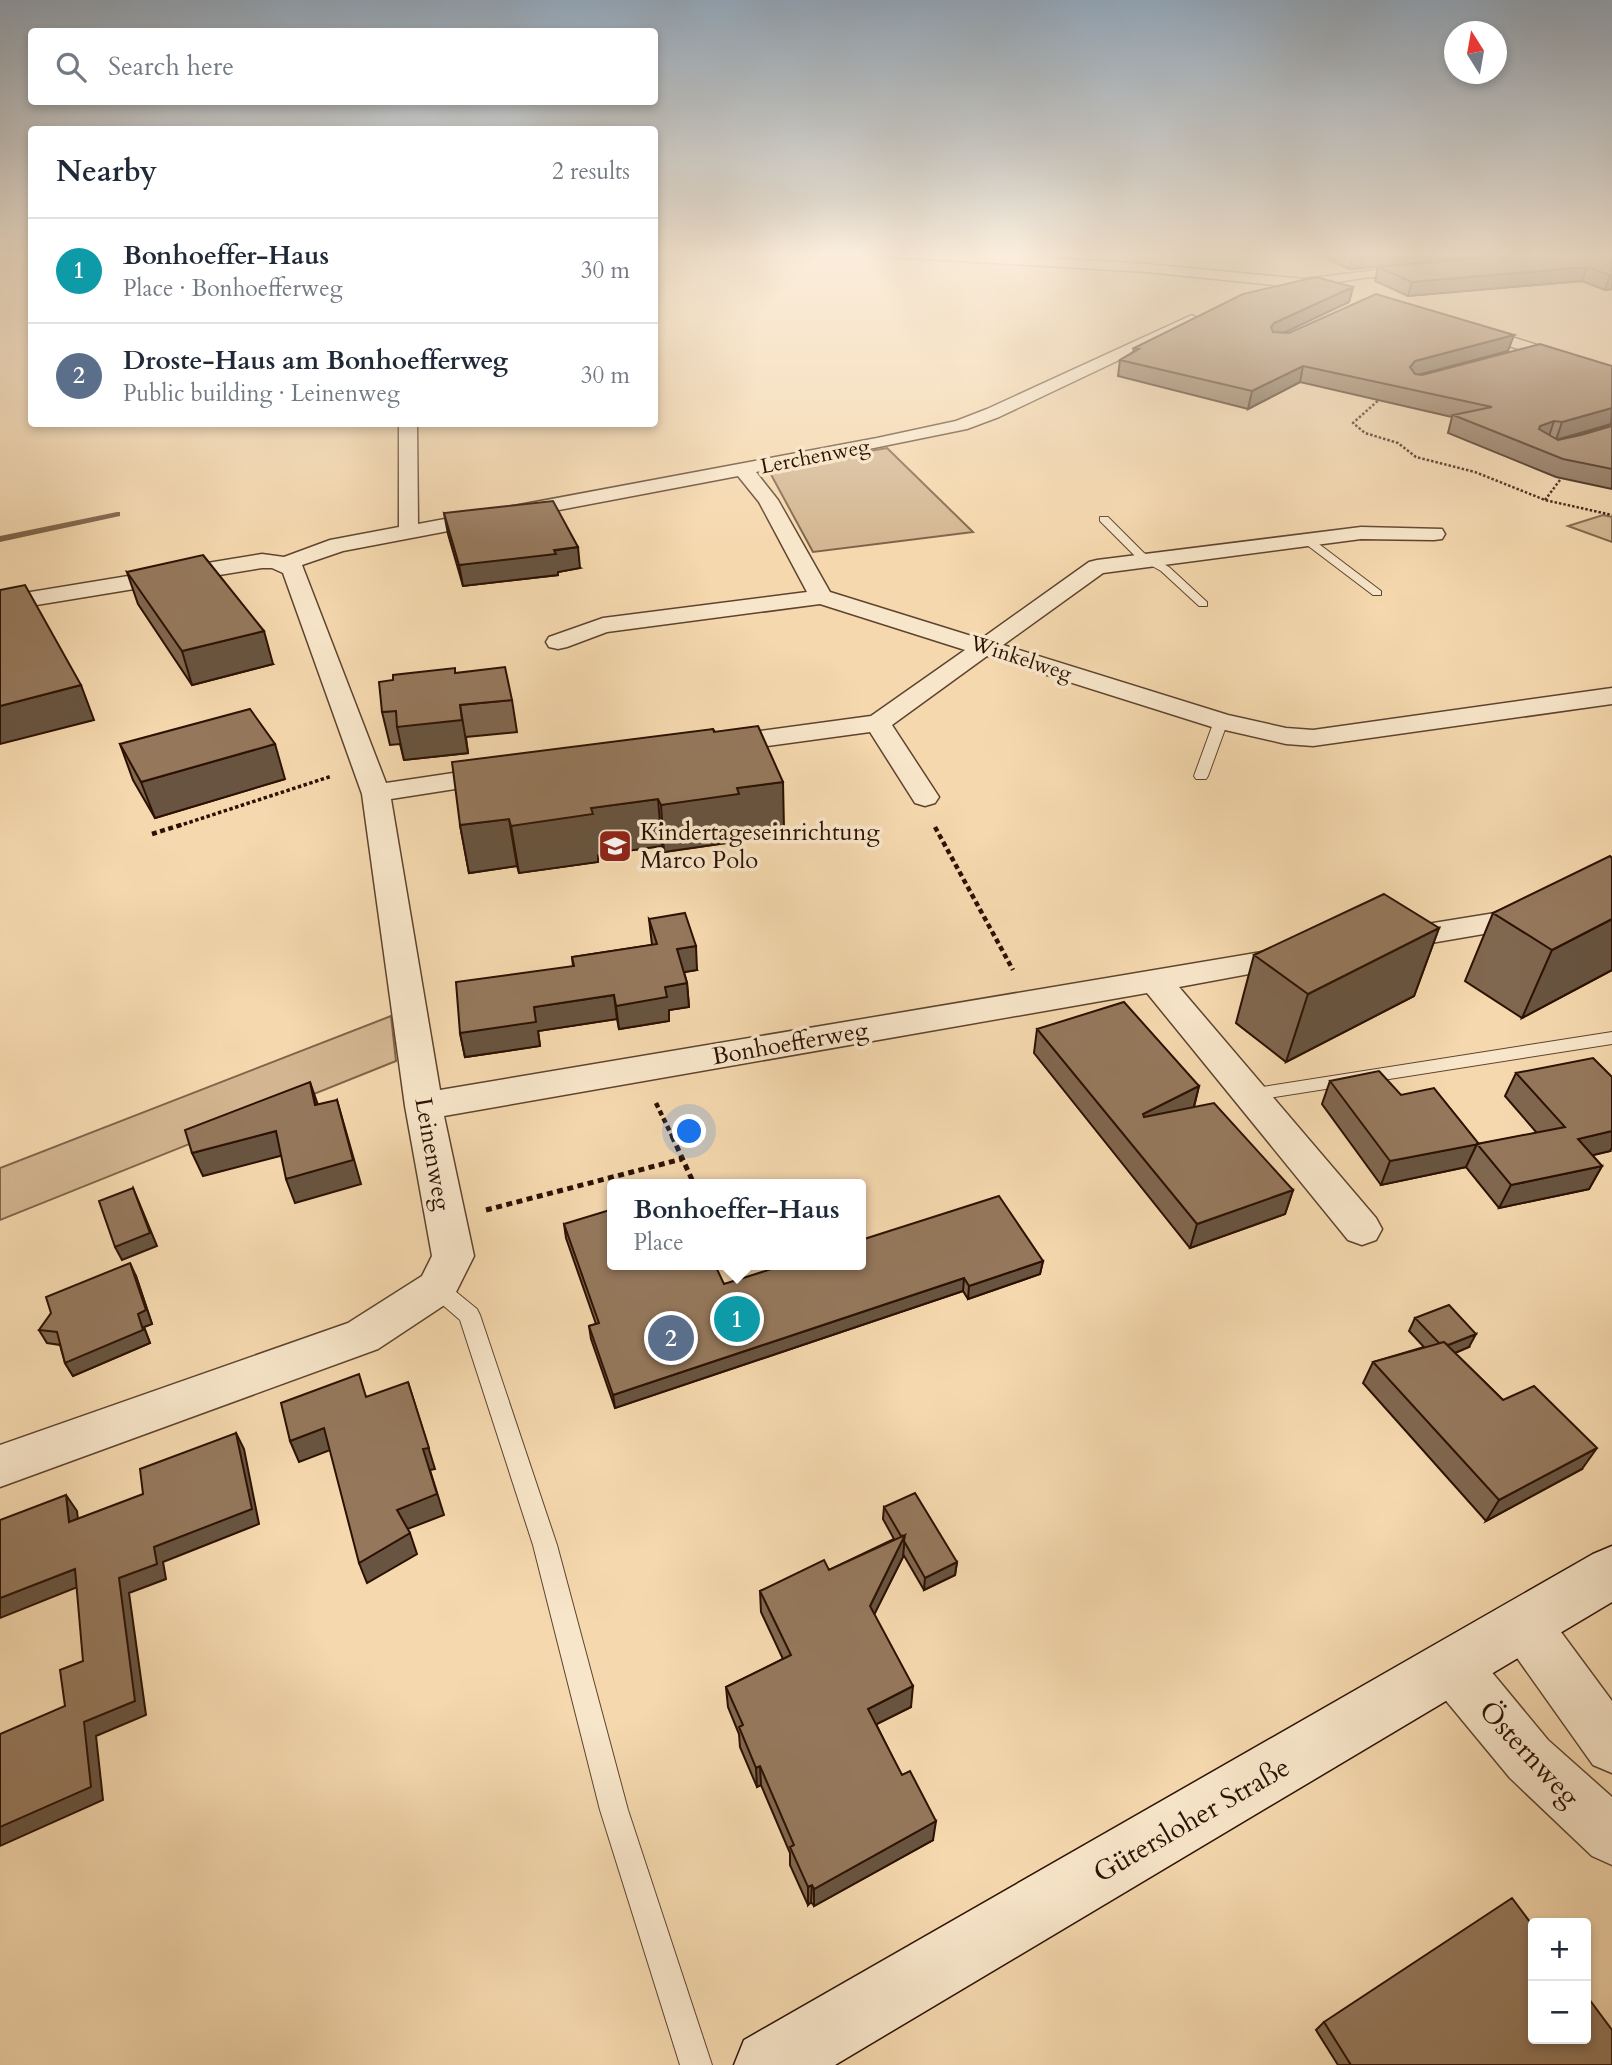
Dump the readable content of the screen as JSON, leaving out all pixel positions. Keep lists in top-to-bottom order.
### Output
{
  "streets": {
    "main road": ["Gütersloher Straße"],
    "street": [
      "Lerchenweg",
      "Winkelweg",
      "Bonhoefferweg",
      "Leinenweg",
      "Östernweg"
    ]
  },
  "crossings": [
    ["Lerchenweg", "Leinenweg"],
    ["Bonhoefferweg", "Leinenweg"],
    ["Östernweg", "Gütersloher Straße"]
  ],
  "places": {
    "school or university": ["Kindertageseinrichtung Marco Polo"]
  },
  "north": "top",
  "page": {
    "search": "Search here",
    "heading": ["Nearby", "2 results"],
    "list": [
      {
        "mark": "1",
        "name": "Bonhoeffer-Haus",
        "note": "Place · Bonhoefferweg",
        "value": "30 m"
      },
      {
        "mark": "2",
        "name": "Droste-Haus am Bonhoefferweg",
        "note": "Public building · Leinenweg",
        "value": "30 m"
      }
    ],
    "popup": ["Bonhoeffer-Haus", "Place"],
    "pins": ["1", "2"],
    "map_buttons": ["+", "−"]
  }
}
